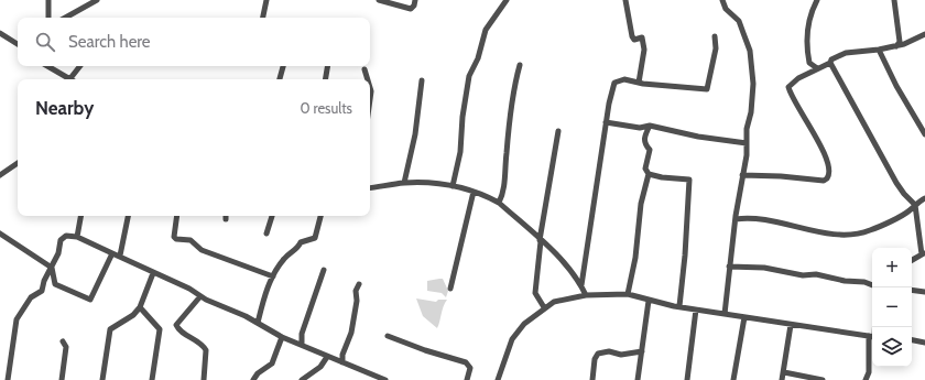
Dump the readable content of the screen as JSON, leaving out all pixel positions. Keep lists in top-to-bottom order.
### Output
{
  "page": {
    "search": "Search here",
    "heading": ["Nearby", "0 results"],
    "map_buttons": ["+", "−"]
  }
}
